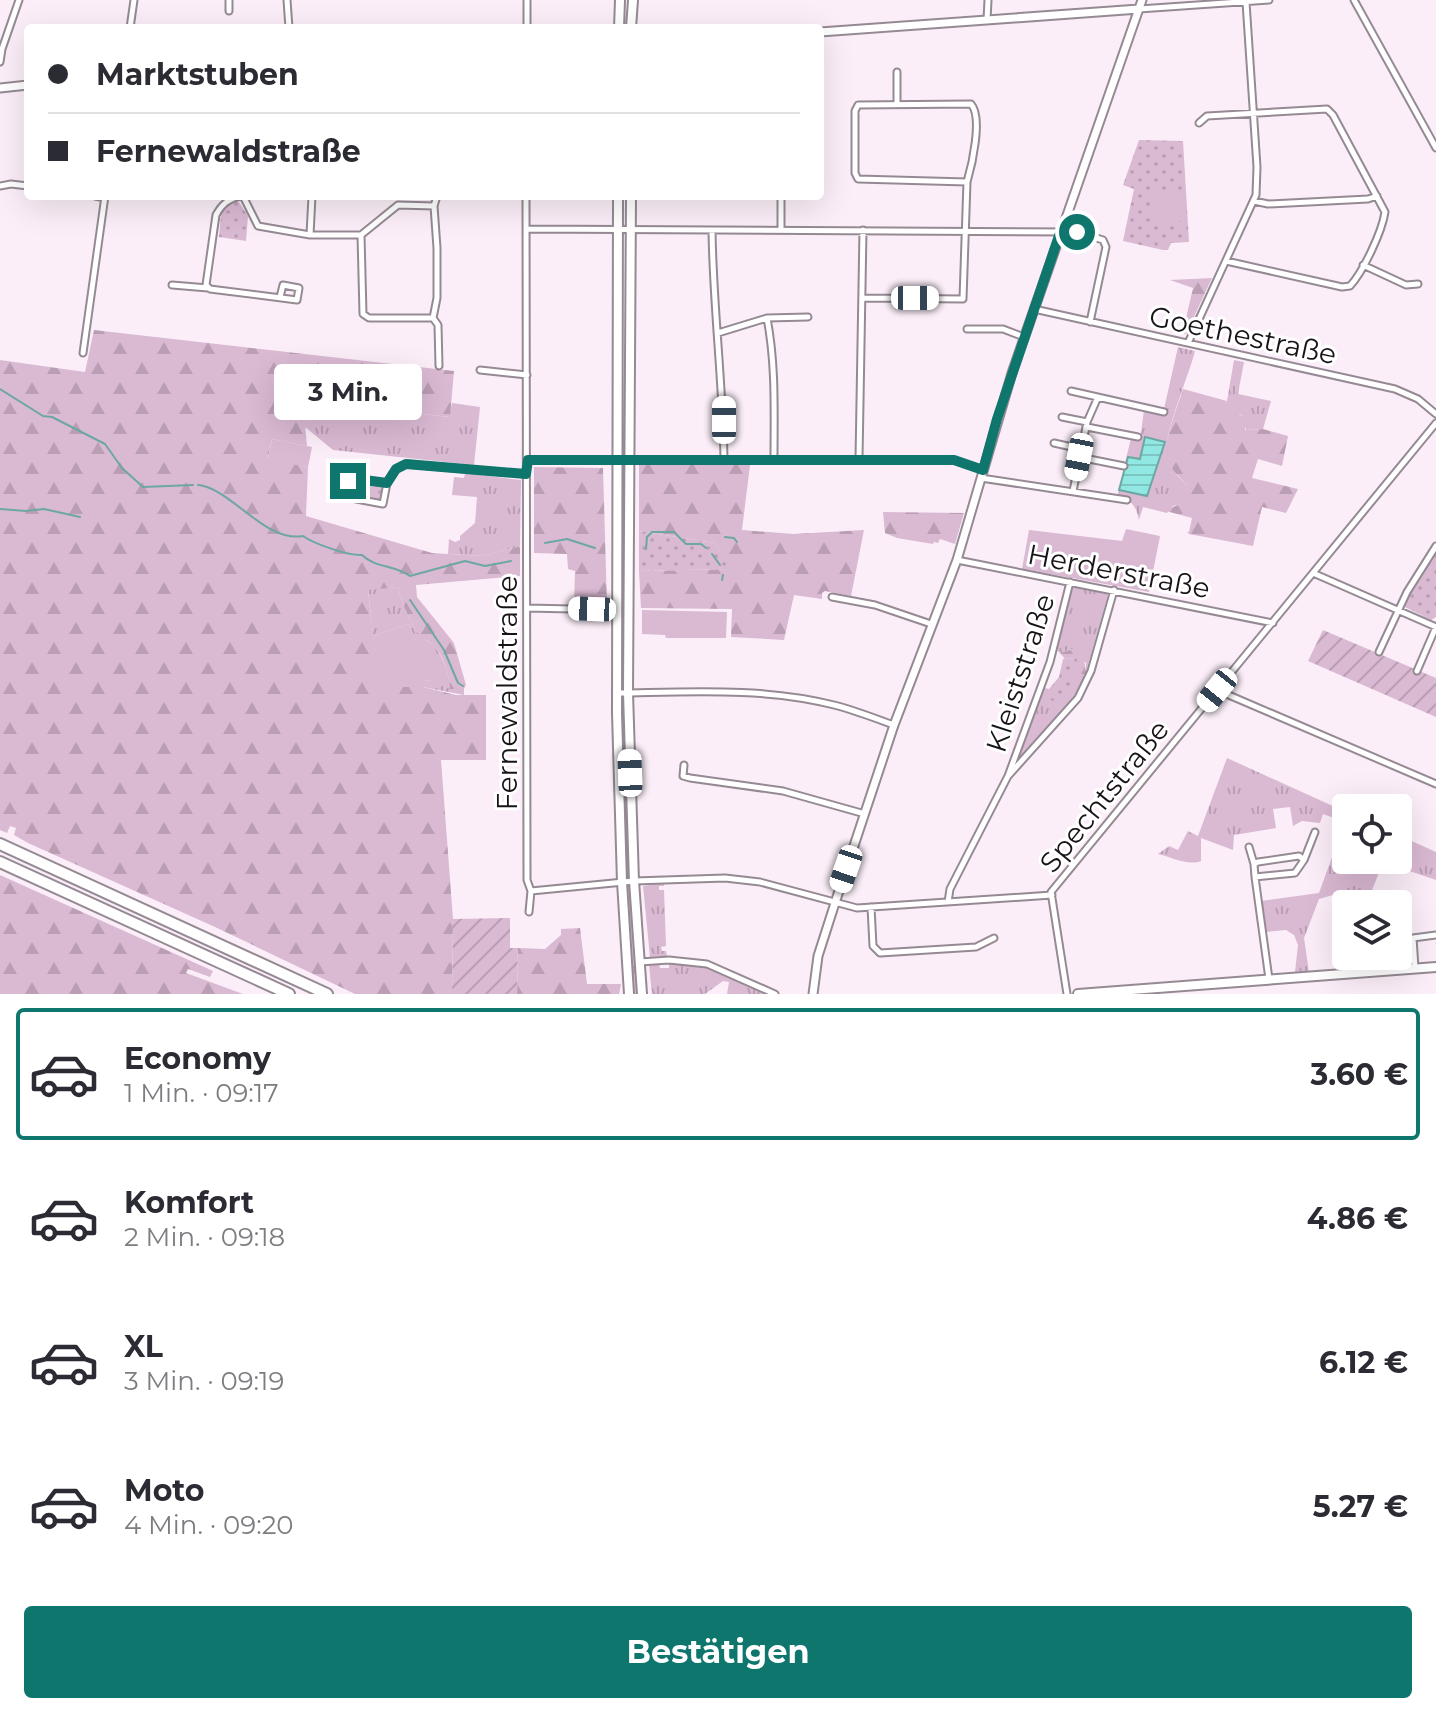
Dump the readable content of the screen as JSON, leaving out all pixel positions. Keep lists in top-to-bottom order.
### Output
{
  "streets": {
    "street": [
      "Goethestraße",
      "Herderstraße",
      "Kleiststraße",
      "Fernewaldstraße",
      "Spechtstraße"
    ]
  },
  "crossings": [
    ["Herderstraße", "Kleiststraße"],
    ["Herderstraße", "Spechtstraße"]
  ],
  "page": {
    "banner": ["Marktstuben", "Fernewaldstraße"],
    "bubble": "3 Min.",
    "list": [
      {
        "name": "Economy",
        "note": "1 Min. · 09:17",
        "value": "3.60 €"
      },
      {
        "name": "Komfort",
        "note": "2 Min. · 09:18",
        "value": "4.86 €"
      },
      {
        "name": "XL",
        "note": "3 Min. · 09:19",
        "value": "6.12 €"
      },
      {
        "name": "Moto",
        "note": "4 Min. · 09:20",
        "value": "5.27 €"
      }
    ],
    "buttons": "Bestätigen"
  }
}
